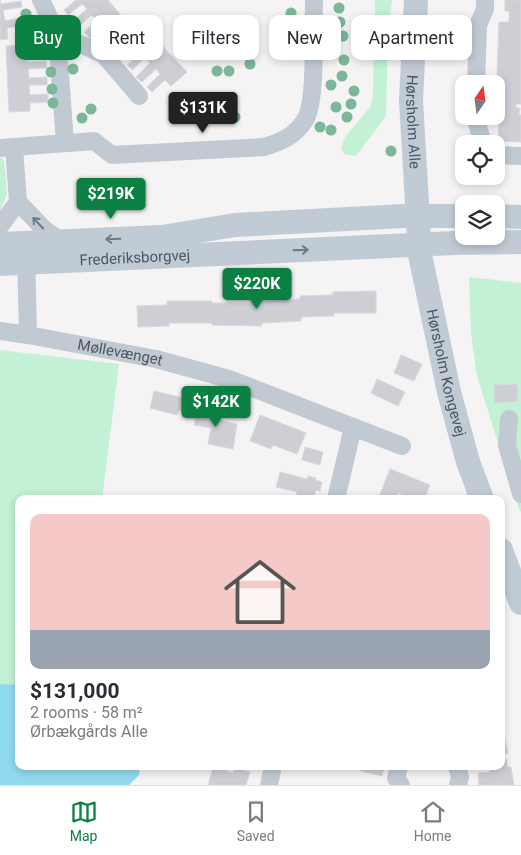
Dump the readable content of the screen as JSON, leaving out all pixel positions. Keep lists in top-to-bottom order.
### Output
{
  "streets": {
    "main road": ["Hørsholm Alle", "Frederiksborgvej", "Hørsholm Kongevej"],
    "street": ["Møllevænget"]
  },
  "crossings": [
    ["Hørsholm Alle", "Frederiksborgvej"],
    ["Hørsholm Alle", "Hørsholm Kongevej"],
    ["Frederiksborgvej", "Hørsholm Kongevej"]
  ],
  "north": "top",
  "page": {
    "chip": [
      "Buy",
      "Rent",
      "Filters",
      "New",
      "Apartment"
    ],
    "price": [
      "$131K",
      "$219K",
      "$220K",
      "$142K"
    ],
    "list": [
      {
        "name": "$131,000",
        "note": "2 rooms · 58 m² · Ørbækgårds Alle"
      }
    ],
    "tabs": ["Map", "Saved", "Home"]
  }
}
